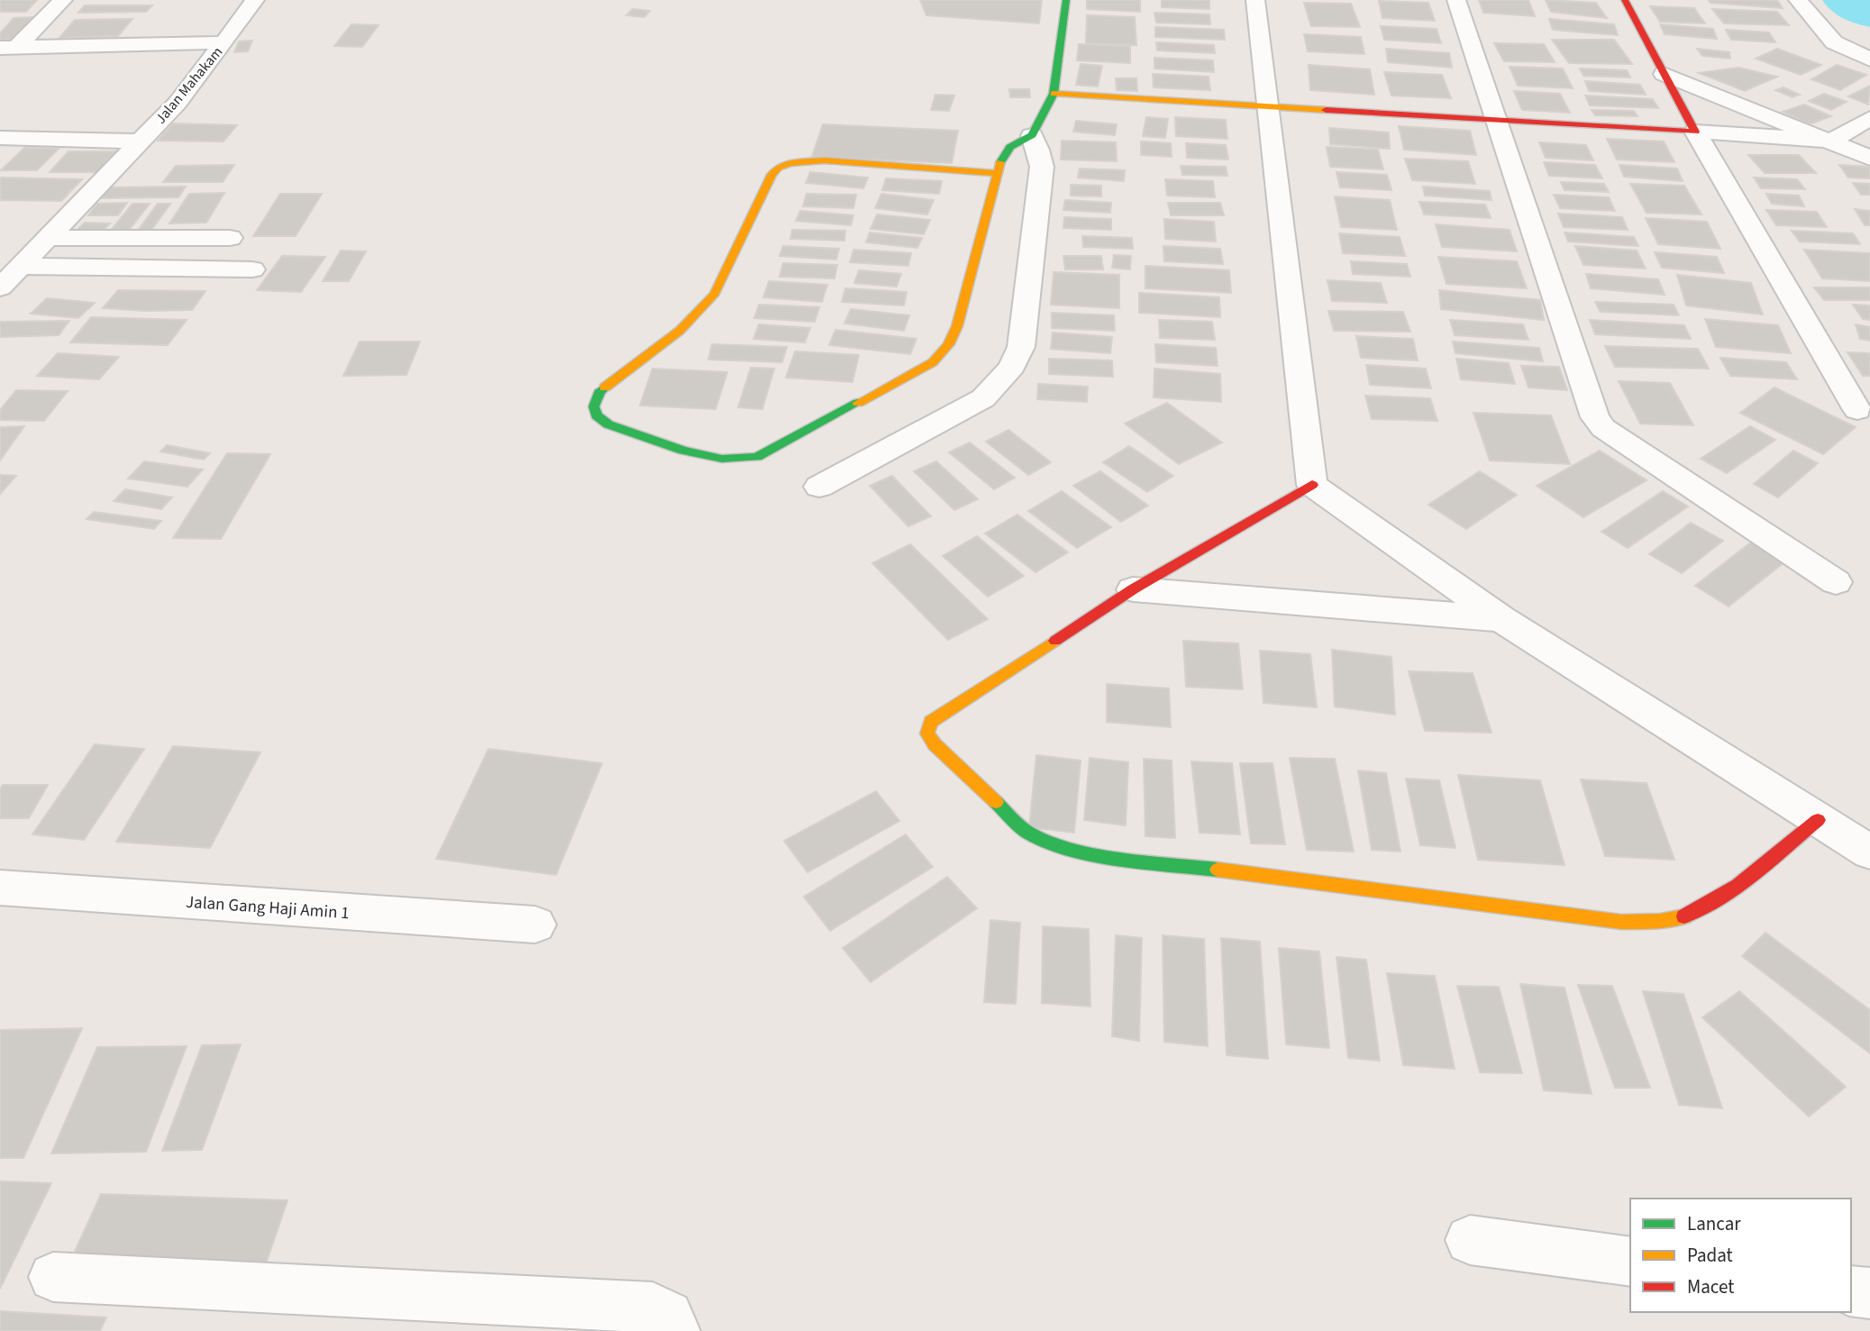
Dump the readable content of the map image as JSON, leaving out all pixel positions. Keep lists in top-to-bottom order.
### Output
{
  "streets": {
    "street": ["Jalan Mahakam", "Jalan Gang Haji Amin 1"]
  },
  "legend": ["Lancar", "Padat", "Macet"]
}
